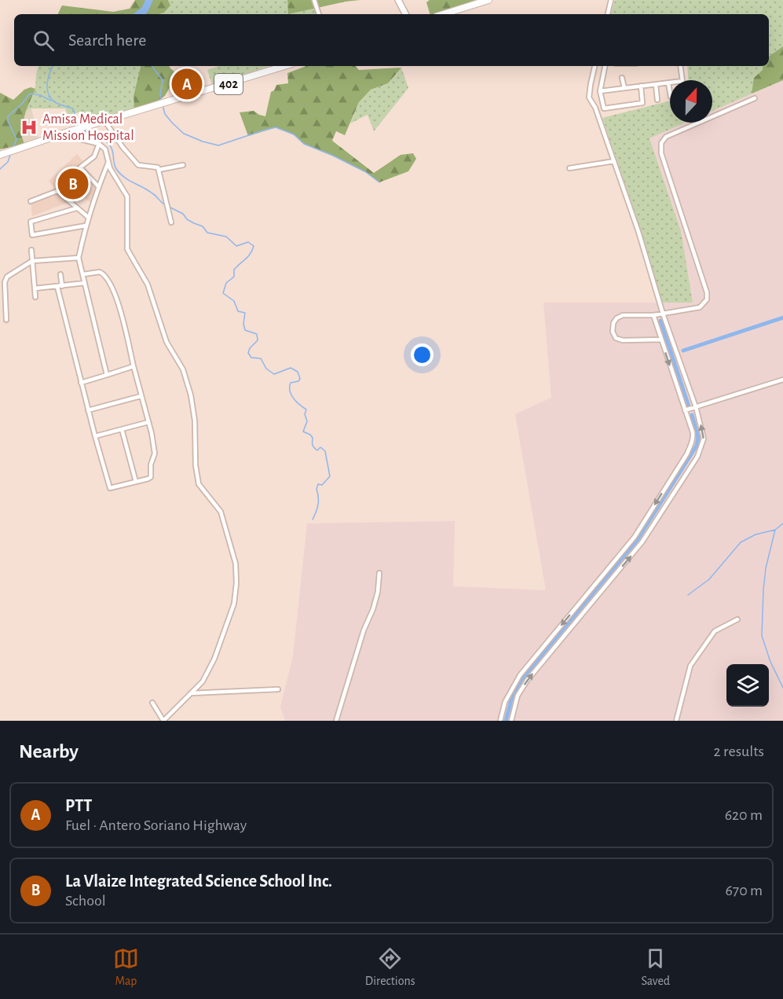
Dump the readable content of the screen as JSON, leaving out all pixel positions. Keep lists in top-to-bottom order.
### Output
{
  "streets": {
    "main road": ["402"]
  },
  "places": {
    "hospital": ["Amisa Medical Mission Hospital"]
  },
  "north": "top",
  "page": {
    "search": "Search here",
    "pins": ["A", "B"],
    "heading": ["Nearby", "2 results"],
    "list": [
      {
        "mark": "A",
        "name": "PTT",
        "note": "Fuel · Antero Soriano Highway",
        "value": "620 m"
      },
      {
        "mark": "B",
        "name": "La Vlaize Integrated Science School Inc.",
        "note": "School",
        "value": "670 m"
      }
    ],
    "nav": ["Map", "Directions", "Saved"]
  }
}
